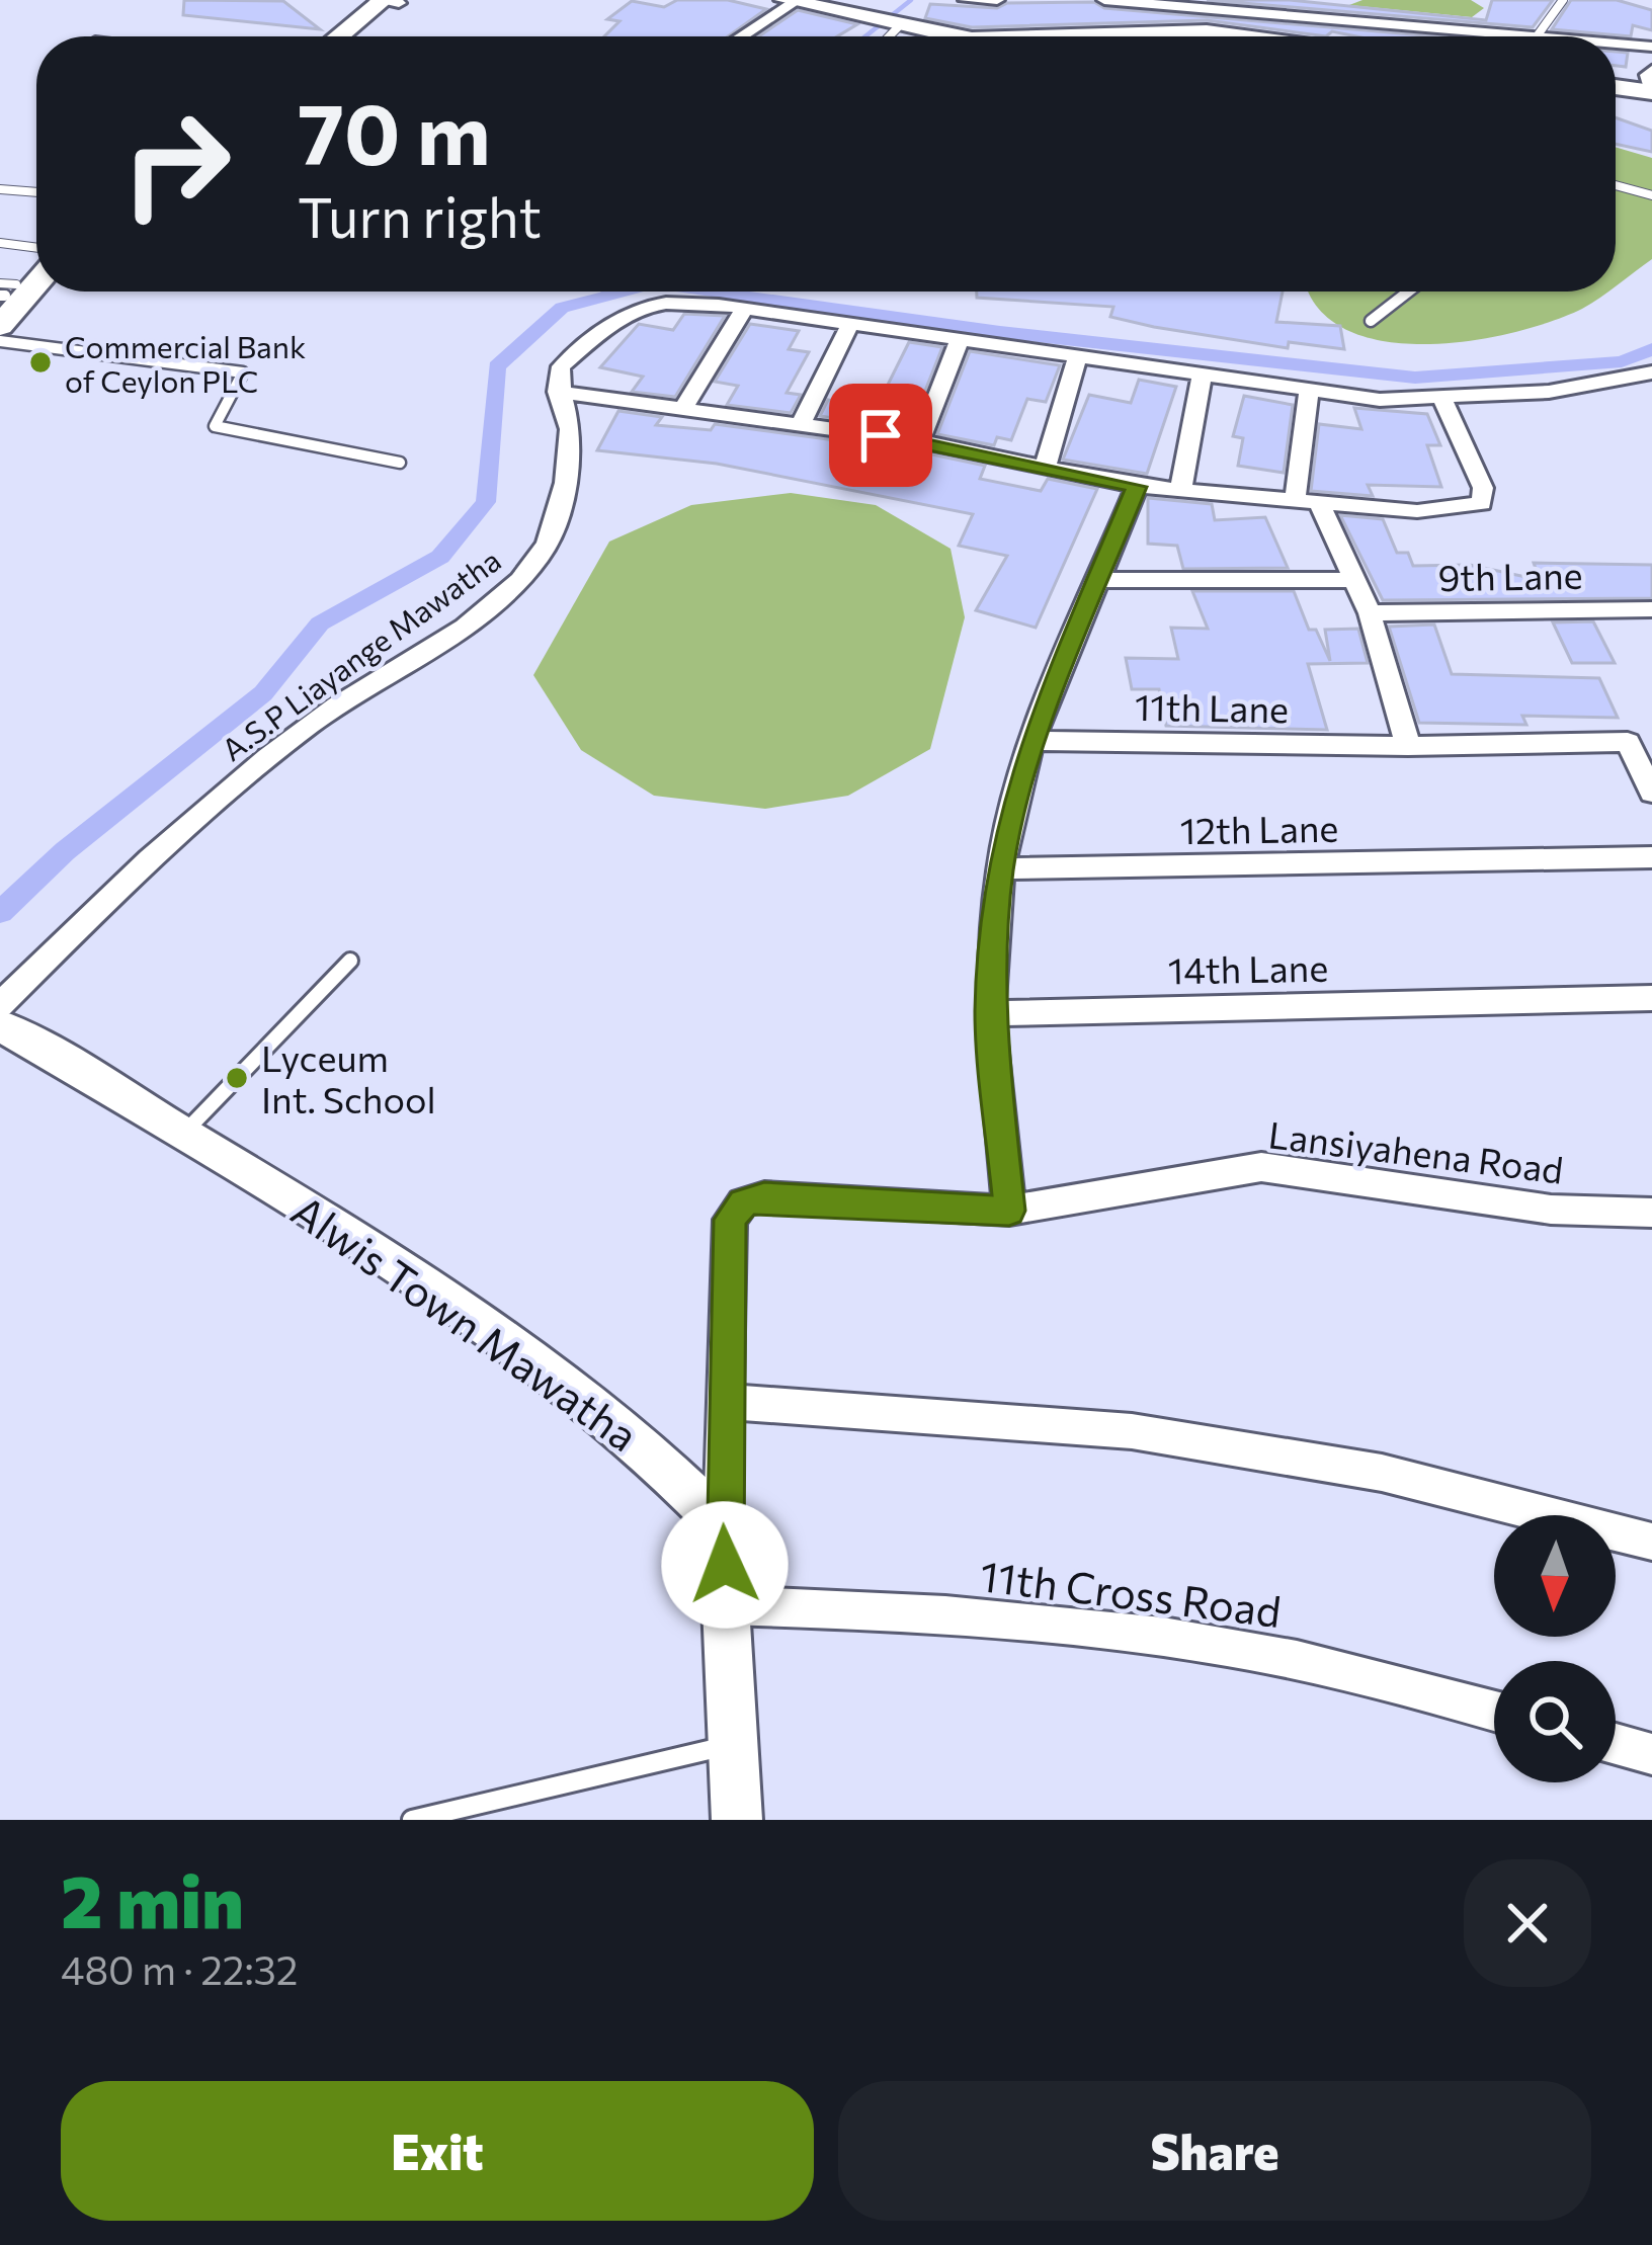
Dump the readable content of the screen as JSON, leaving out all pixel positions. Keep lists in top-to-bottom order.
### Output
{
  "streets": {
    "street": [
      "9th Lane",
      "A.S.P Liayange Mawatha",
      "11th Lane",
      "12th Lane",
      "14th Lane",
      "Lansiyahena Road",
      "Alwis Town Mawatha",
      "11th Cross Road"
    ]
  },
  "places": ["Commercial Bank of Ceylon PLC", "Lyceum Int. School"],
  "north": "bottom",
  "page": {
    "turn": ["70 m", "Turn right"],
    "heading": ["2 min", "480 m · 22:32"],
    "buttons": ["Exit", "Share"]
  }
}
